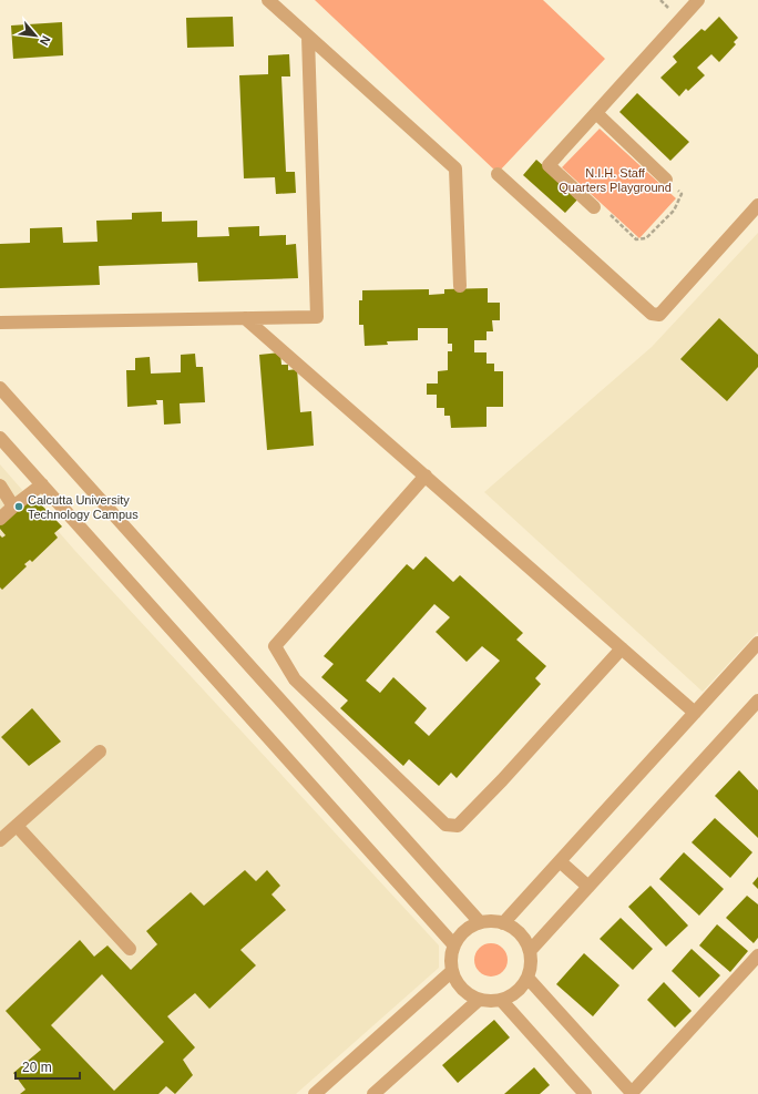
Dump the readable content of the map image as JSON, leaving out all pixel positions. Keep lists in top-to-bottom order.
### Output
{
  "parks": ["N.I.H. Staff Quarters Playground"],
  "places": ["Calcutta University Technology Campus"],
  "scale_bar": "20 m",
  "north": "bottom right"
}
